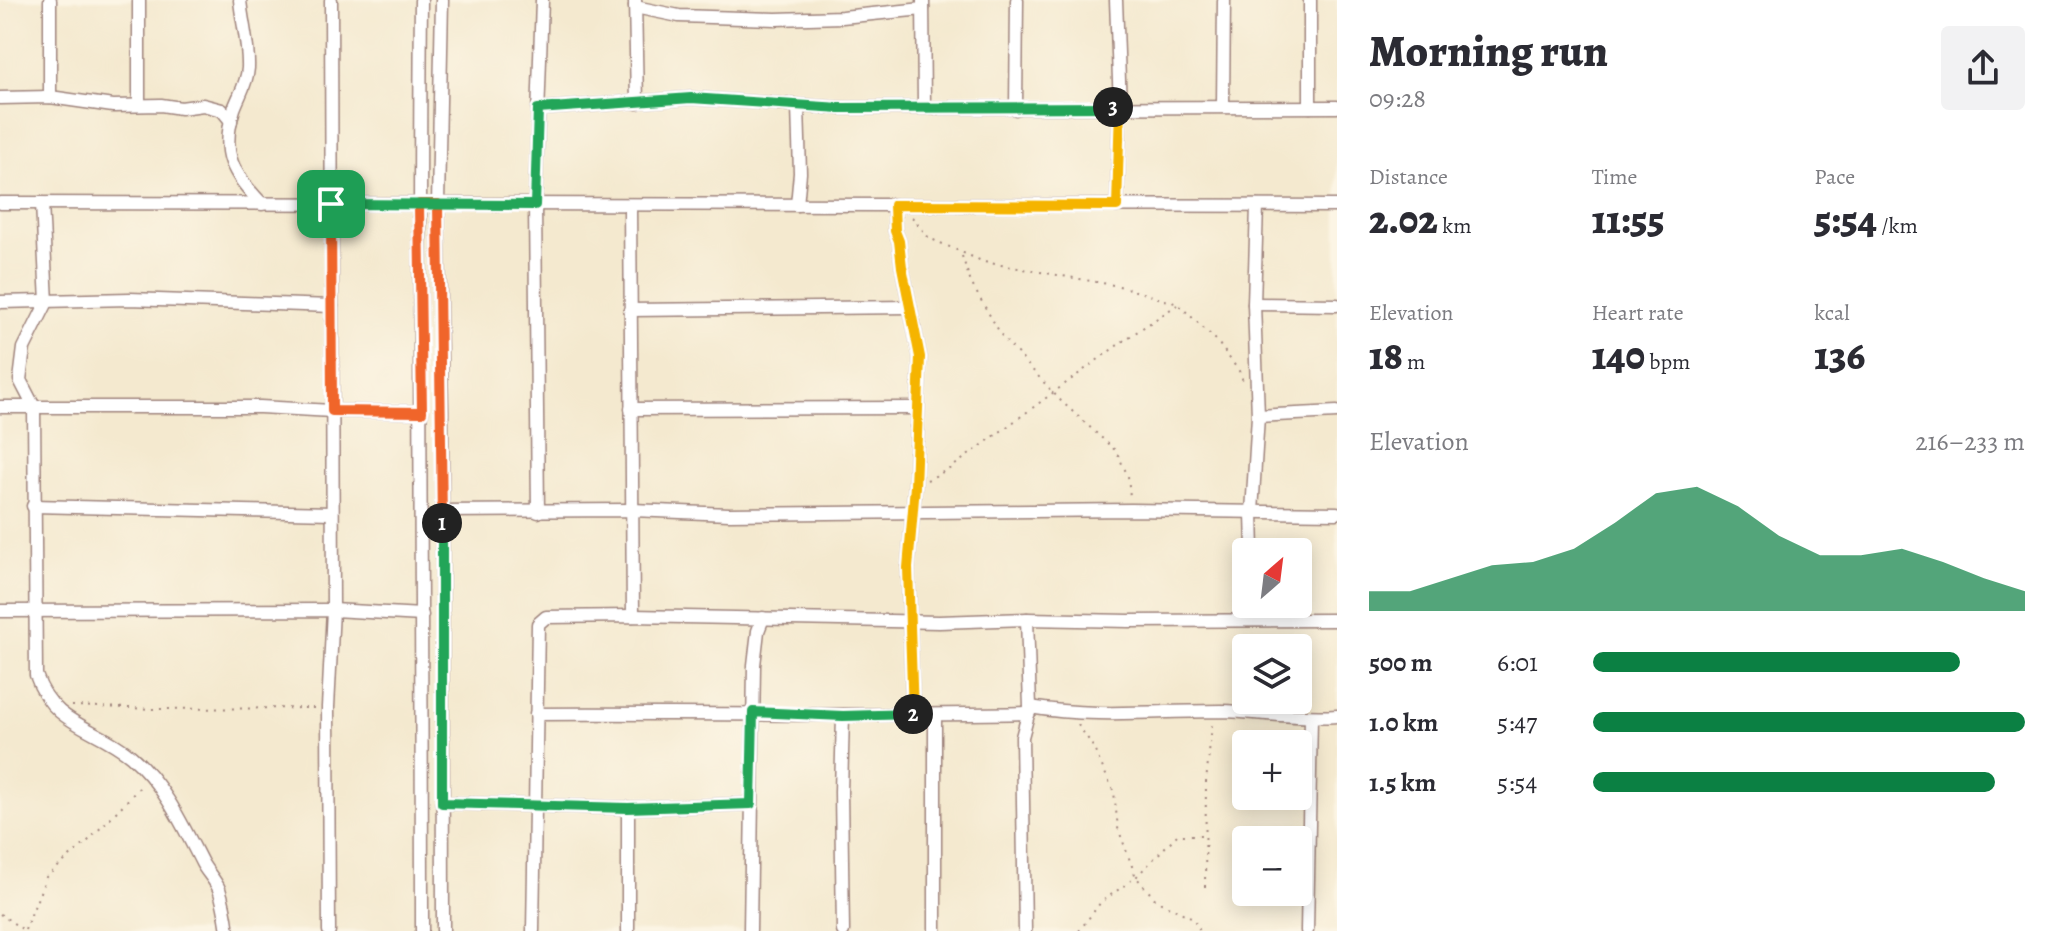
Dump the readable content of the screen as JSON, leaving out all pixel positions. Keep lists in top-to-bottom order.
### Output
{
  "north": "top right",
  "page": {
    "heading": ["Morning run", "09:28"],
    "pins": ["3", "1", "2"],
    "stats": [
      ["Distance", "2.02 km"],
      ["Time", "11:55"],
      ["Pace", "5:54 /km"],
      ["Elevation", "18 m"],
      ["Heart rate", "140 bpm"],
      ["kcal", "136"]
    ],
    "chart": ["Elevation", "216–233 m"],
    "map_buttons": ["+", "−"],
    "list": [
      {
        "name": "500 m",
        "note": "6:01"
      },
      {
        "name": "1.0 km",
        "note": "5:47"
      },
      {
        "name": "1.5 km",
        "note": "5:54"
      }
    ]
  }
}
